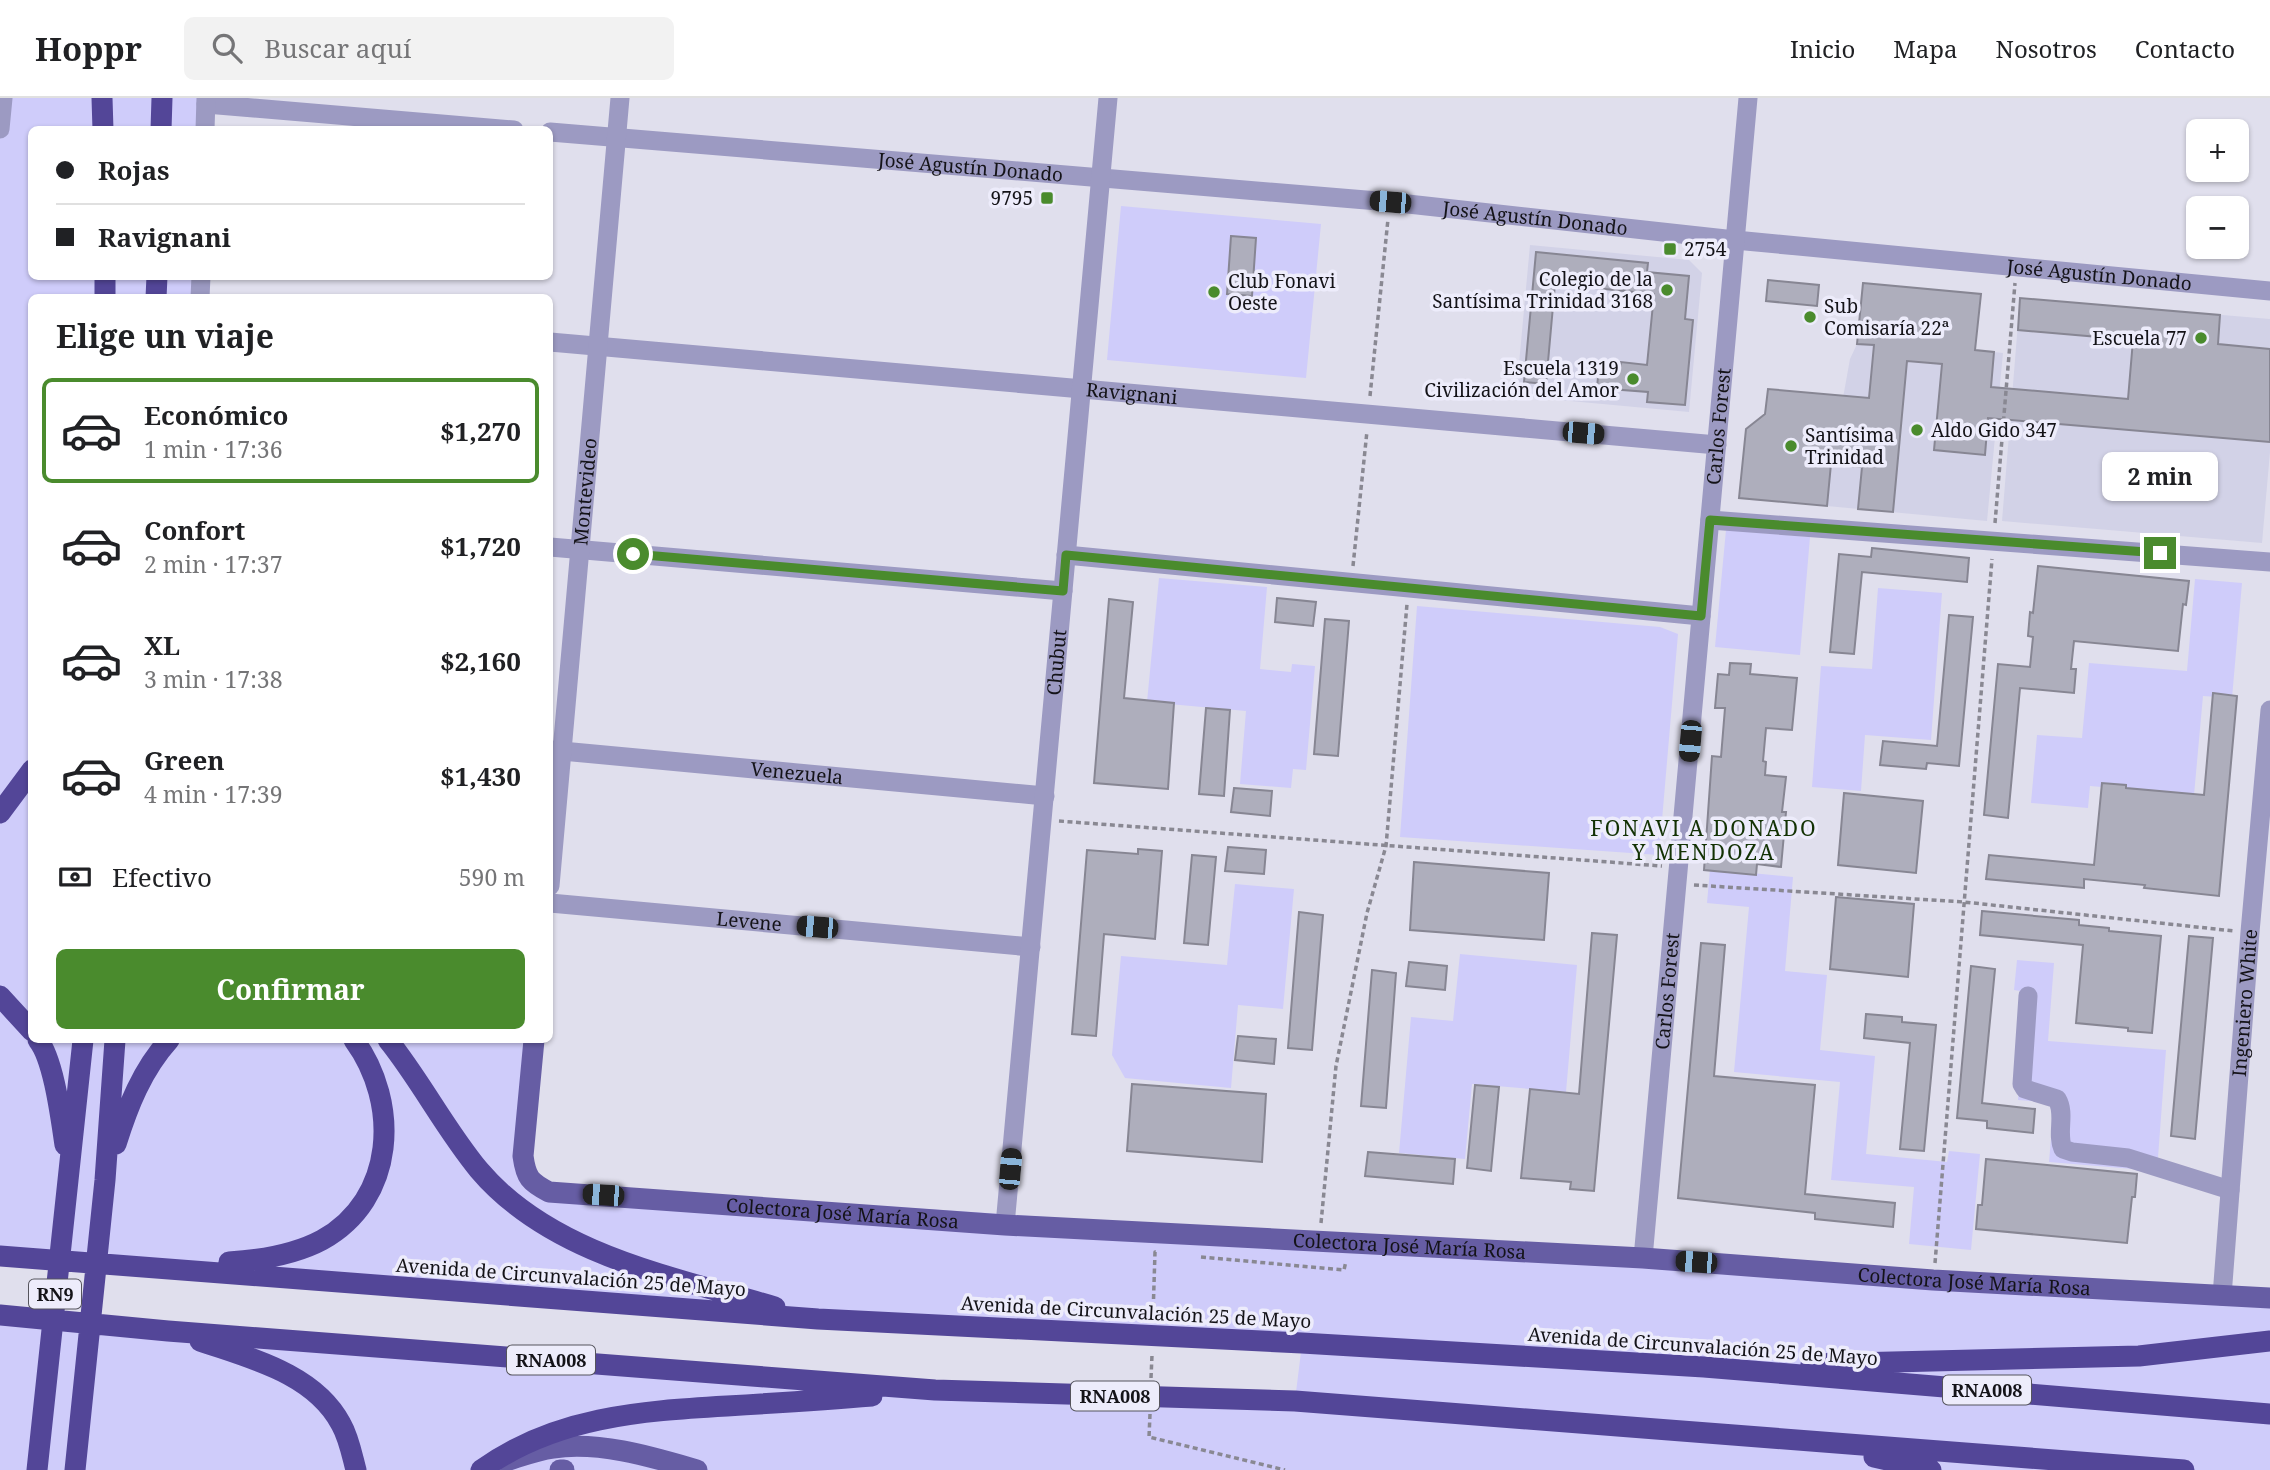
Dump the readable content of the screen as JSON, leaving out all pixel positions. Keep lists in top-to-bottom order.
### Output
{
  "streets": {
    "highway": ["Avenida de Circunvalación 25 de Mayo", "RN9", "RNA008"],
    "main road": ["Colectora José María Rosa"],
    "street": [
      "José Agustín Donado",
      "Ravignani",
      "Carlos Forest",
      "Montevideo",
      "Chubut",
      "Venezuela",
      "Levene",
      "Ingeniero White"
    ]
  },
  "crossings": [
    ["José Agustín Donado", "Carlos Forest"],
    ["José Agustín Donado", "Montevideo"],
    ["José Agustín Donado", "Chubut"],
    ["Ravignani", "Carlos Forest"],
    ["Ravignani", "Montevideo"],
    ["Ravignani", "Chubut"],
    ["Carlos Forest", "Colectora José María Rosa"],
    ["Montevideo", "Venezuela"],
    ["Chubut", "Venezuela"],
    ["Chubut", "Levene"],
    ["Chubut", "Colectora José María Rosa"],
    ["Ingeniero White", "Colectora José María Rosa"]
  ],
  "districts": ["FONAVI A DONADO Y MENDOZA"],
  "places": {
    "transit": ["9795", "2754"],
    "other": [
      "Colegio de la Santísima Trinidad 3168",
      "Club Fonavi Oeste",
      "Sub Comisaría 22ª",
      "Escuela 77",
      "Escuela 1319 Civilización del Amor",
      "Aldo Gido 347",
      "Santísima Trinidad"
    ]
  },
  "page": {
    "header": "Hoppr",
    "search": "Buscar aquí",
    "nav": [
      "Inicio",
      "Mapa",
      "Nosotros",
      "Contacto"
    ],
    "map_buttons": ["+", "−"],
    "banner": ["Rojas", "Ravignani"],
    "heading": "Elige un viaje",
    "list": [
      {
        "name": "Económico",
        "note": "1 min · 17:36",
        "value": "$1,270"
      },
      {
        "name": "Confort",
        "note": "2 min · 17:37",
        "value": "$1,720"
      },
      {
        "name": "XL",
        "note": "3 min · 17:38",
        "value": "$2,160"
      },
      {
        "name": "Green",
        "note": "4 min · 17:39",
        "value": "$1,430"
      }
    ],
    "bubble": "2 min",
    "pay": ["Efectivo", "590 m"],
    "buttons": "Confirmar"
  }
}
